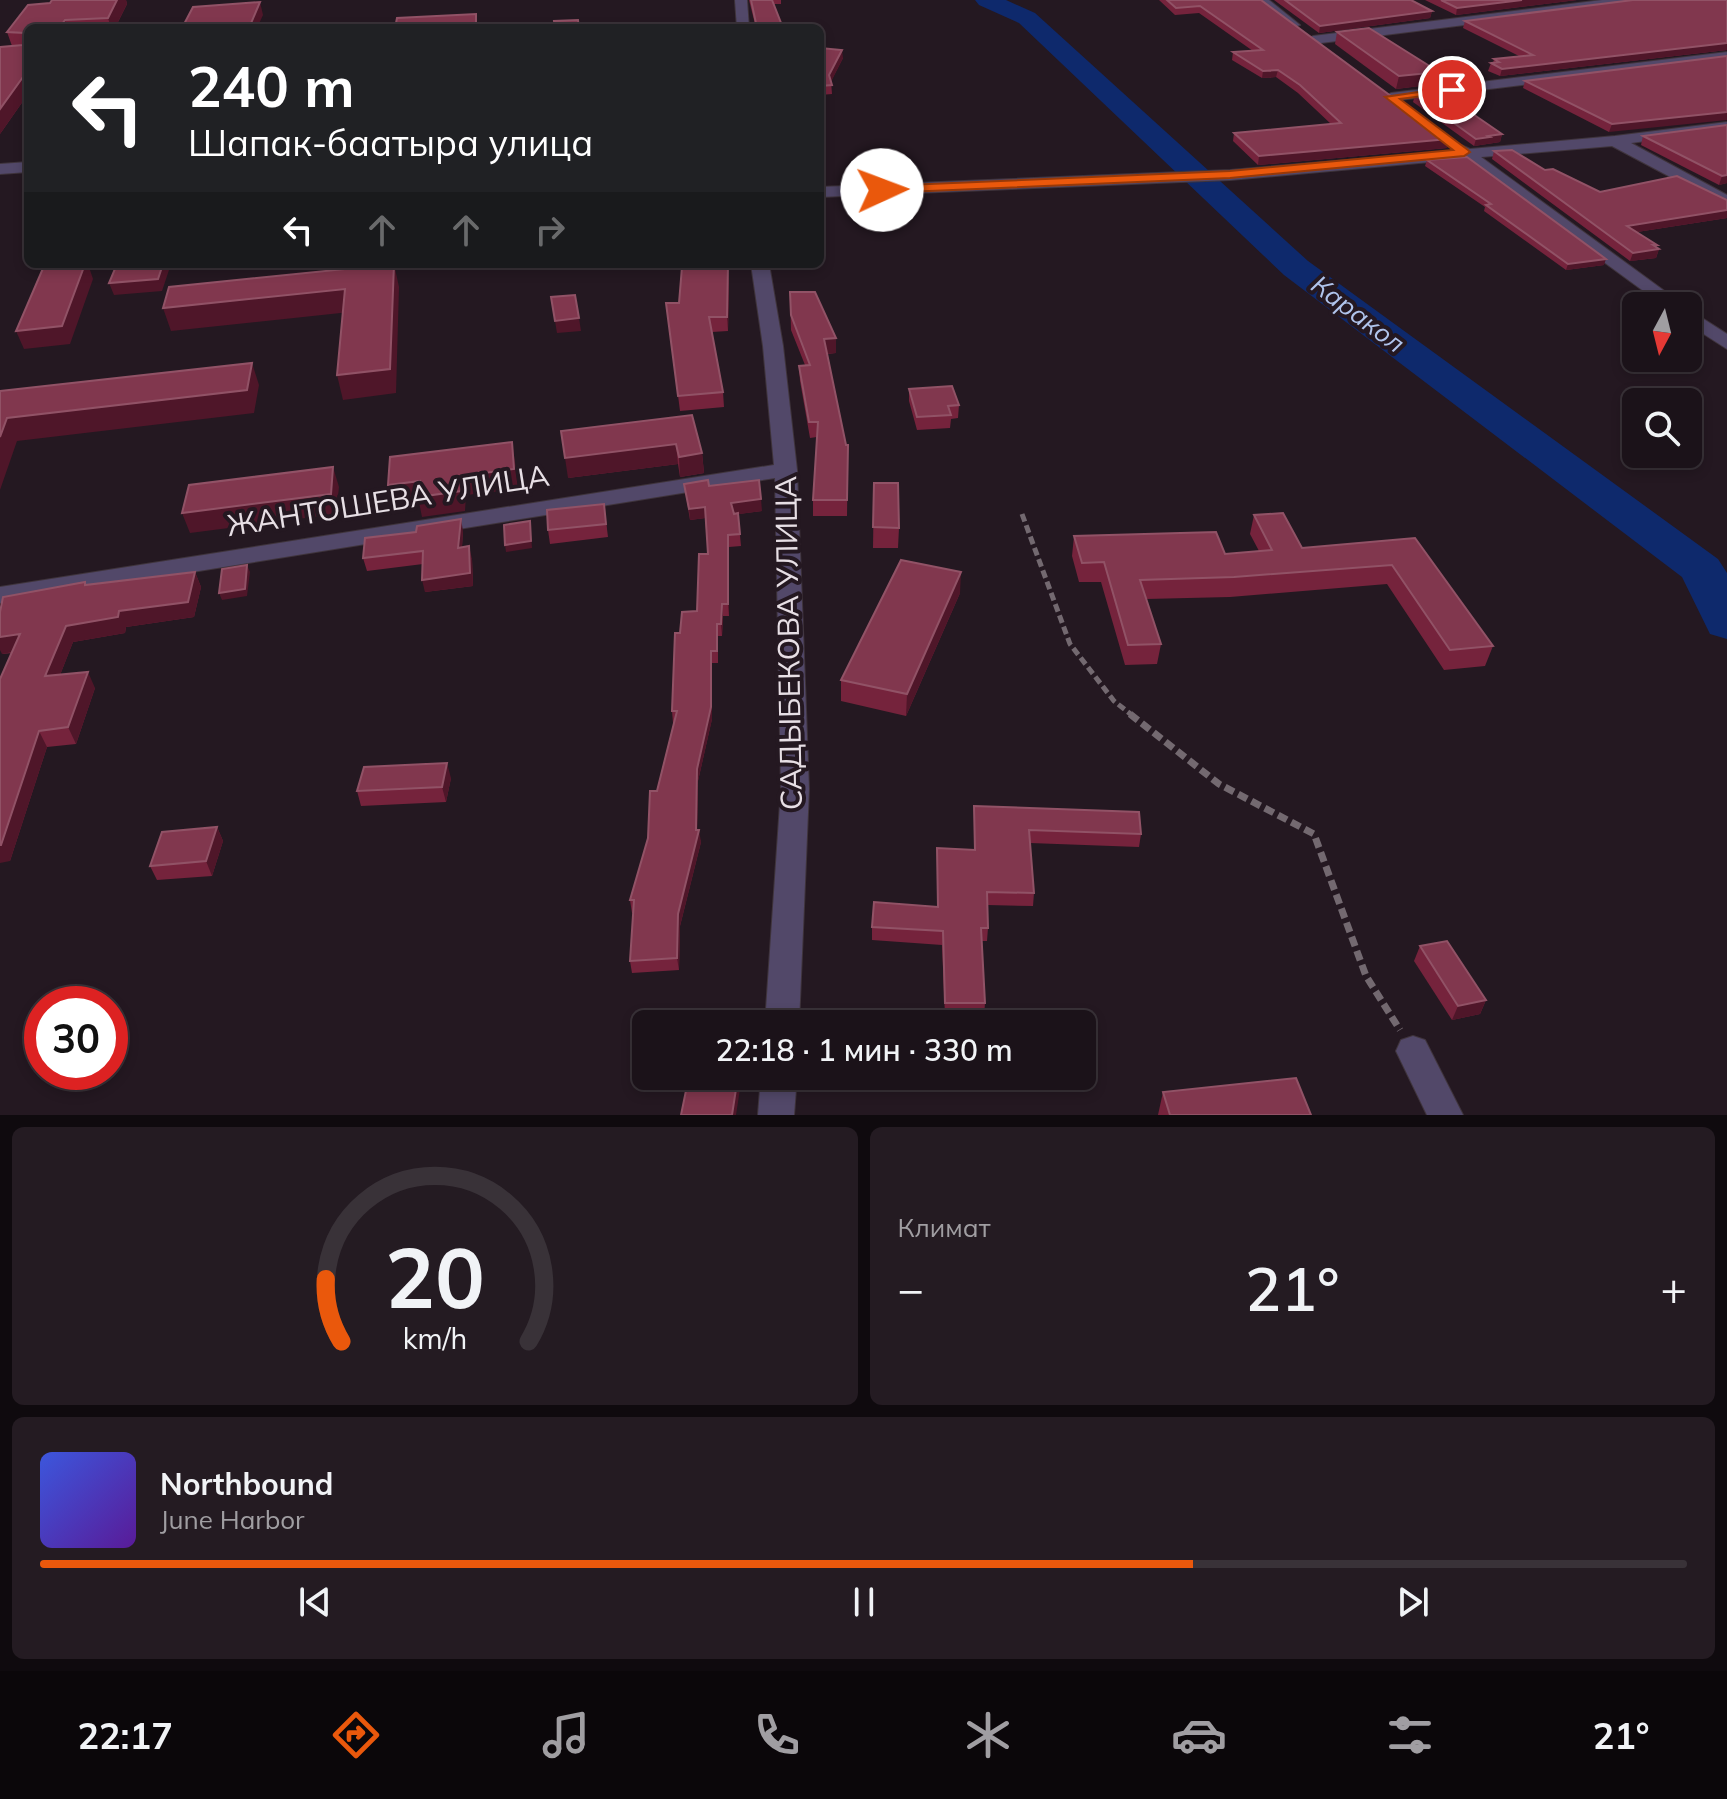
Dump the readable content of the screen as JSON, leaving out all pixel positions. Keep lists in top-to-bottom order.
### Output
{
  "streets": {
    "street": ["ЖАНТОШЕВА УЛИЦА", "САДЫБЕКОВА УЛИЦА"]
  },
  "crossings": [
    ["ЖАНТОШЕВА УЛИЦА", "САДЫБЕКОВА УЛИЦА"]
  ],
  "water": ["Каракол"],
  "north": "bottom",
  "page": {
    "turn": ["240 m", "Шапак-баатыра улица"],
    "limit": "30",
    "trip": "22:18 · 1 мин · 330 m",
    "tile": "Климат",
    "heat": ["−", "21°", "+"],
    "song": ["Northbound", "June Harbor"],
    "tabs": ["22:17", "21°"],
    "gauge": ["20", "km/h"]
  }
}
